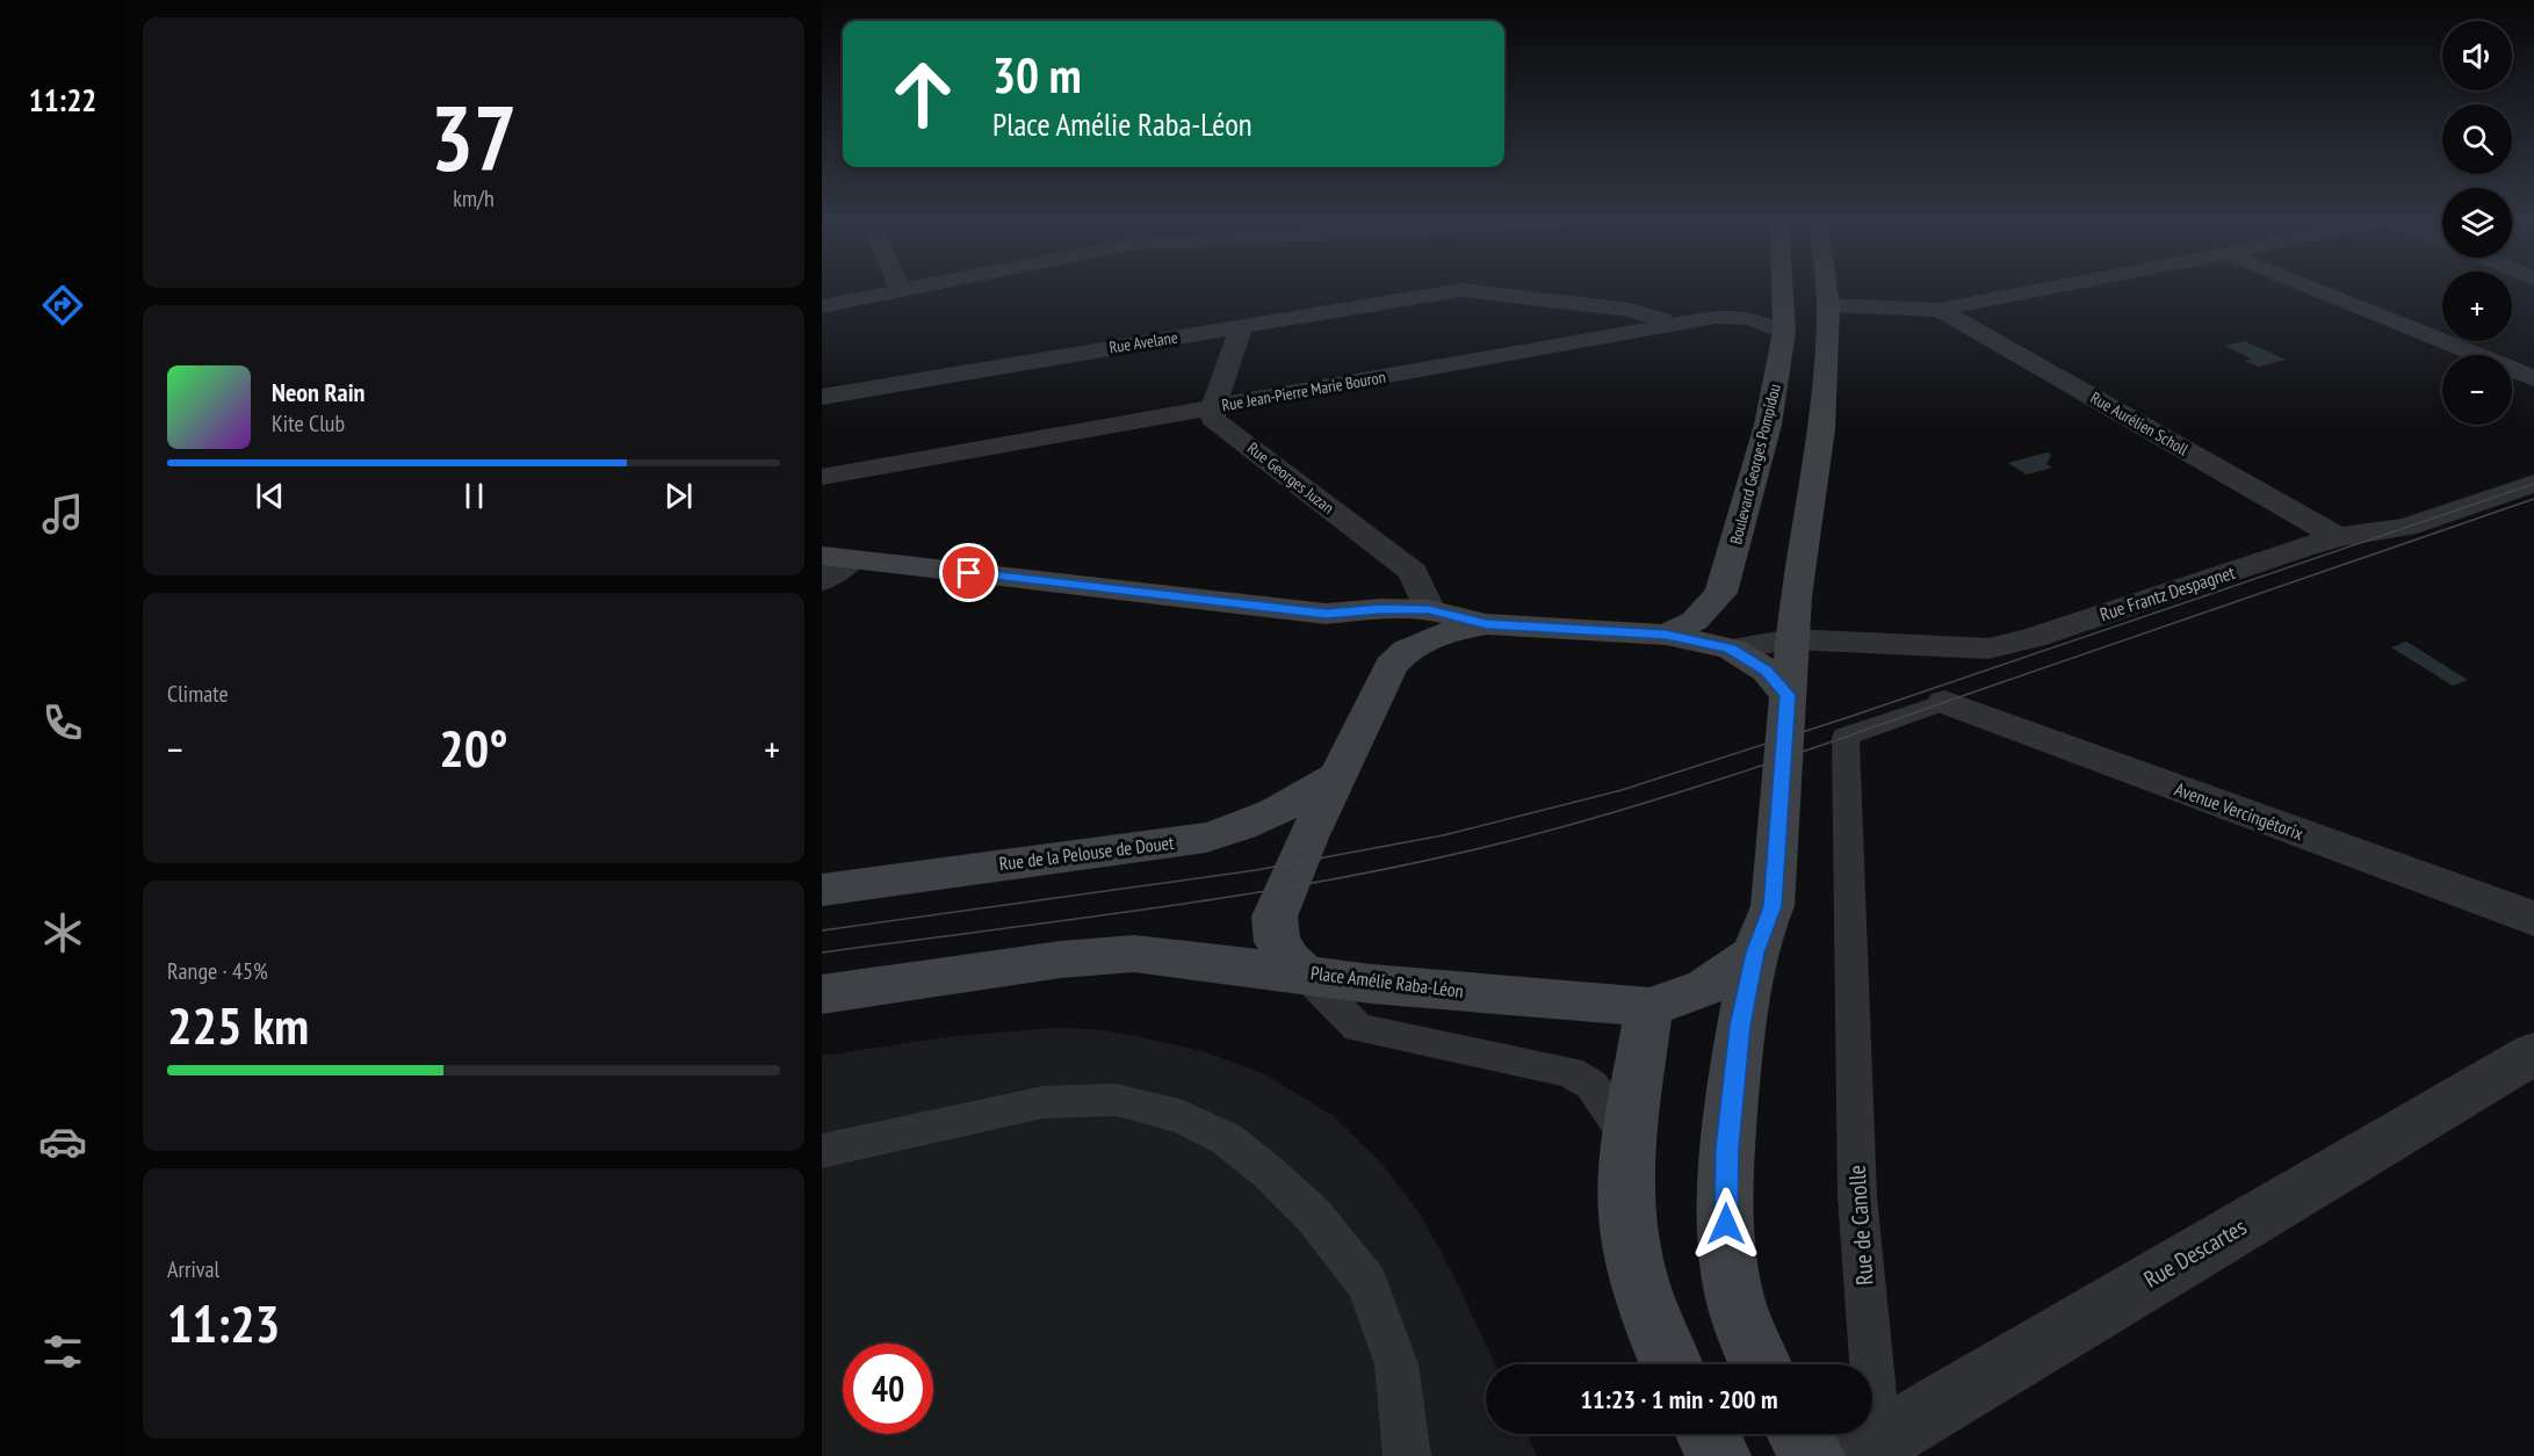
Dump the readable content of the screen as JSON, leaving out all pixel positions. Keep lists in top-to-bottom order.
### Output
{
  "streets": {
    "main road": ["Boulevard Georges Pompidou", "Rue de la Pelouse de Douet", "Place Amélie Raba-Léon"],
    "street": [
      "Rue Avelane",
      "Rue Jean-Pierre Marie Bouron",
      "Rue Aurélien Scholl",
      "Rue Georges Juzan",
      "Rue Frantz Despagnet",
      "Avenue Vercingétorix",
      "Rue Descartes"
    ],
    "lane": ["Rue de Canolle"]
  },
  "crossings": [
    ["Rue Avelane", "Rue Jean-Pierre Marie Bouron"],
    ["Rue Jean-Pierre Marie Bouron", "Boulevard Georges Pompidou"],
    ["Rue Jean-Pierre Marie Bouron", "Rue Georges Juzan"],
    ["Rue Aurélien Scholl", "Rue Frantz Despagnet"],
    ["Boulevard Georges Pompidou", "Place Amélie Raba-Léon"],
    ["Rue Frantz Despagnet", "Place Amélie Raba-Léon"],
    ["Avenue Vercingétorix", "Rue de Canolle"],
    ["Rue de la Pelouse de Douet", "Place Amélie Raba-Léon"],
    ["Rue de Canolle", "Rue Descartes"]
  ],
  "page": {
    "tabs": "11:22",
    "tile": [
      ["37", "km/h"],
      "Climate",
      ["Range · 45%", "225 km"],
      ["Arrival", "11:23"]
    ],
    "map_buttons": ["+", "−"],
    "turn": ["30 m", "Place Amélie Raba-Léon"],
    "song": ["Neon Rain", "Kite Club"],
    "heat": ["−", "20°", "+"],
    "limit": "40",
    "trip": "11:23 · 1 min · 200 m"
  }
}
